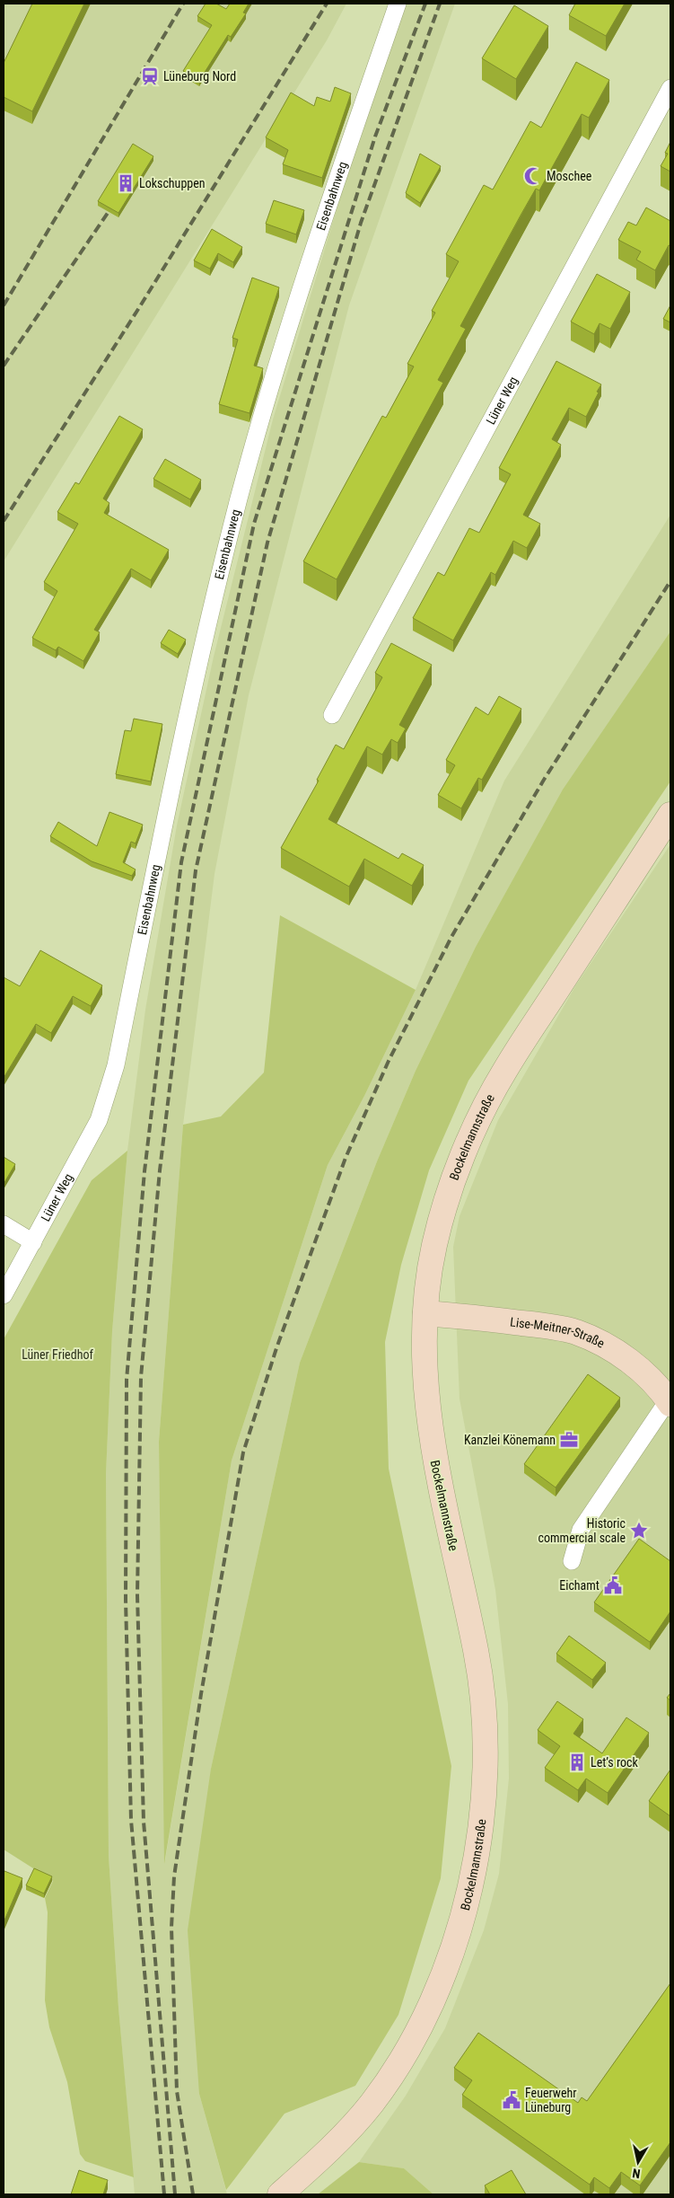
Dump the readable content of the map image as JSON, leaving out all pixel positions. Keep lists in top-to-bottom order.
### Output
{
  "streets": {
    "main road": ["Bockelmannstraße", "Lise-Meitner-Straße"],
    "street": ["Eisenbahnweg", "Lüner Weg"]
  },
  "crossings": [
    ["Eisenbahnweg", "Lüner Weg"],
    ["Bockelmannstraße", "Lise-Meitner-Straße"]
  ],
  "parks": ["Lüner Friedhof"],
  "places": {
    "station": ["Lüneburg Nord"],
    "mosque": ["Moschee"],
    "building": ["Lokschuppen", "Let’s rock"],
    "office": ["Kanzlei Könemann"],
    "place": ["Historic commercial scale"],
    "public building": ["Eichamt", "Feuerwehr Lüneburg"]
  },
  "north": "bottom"
}
